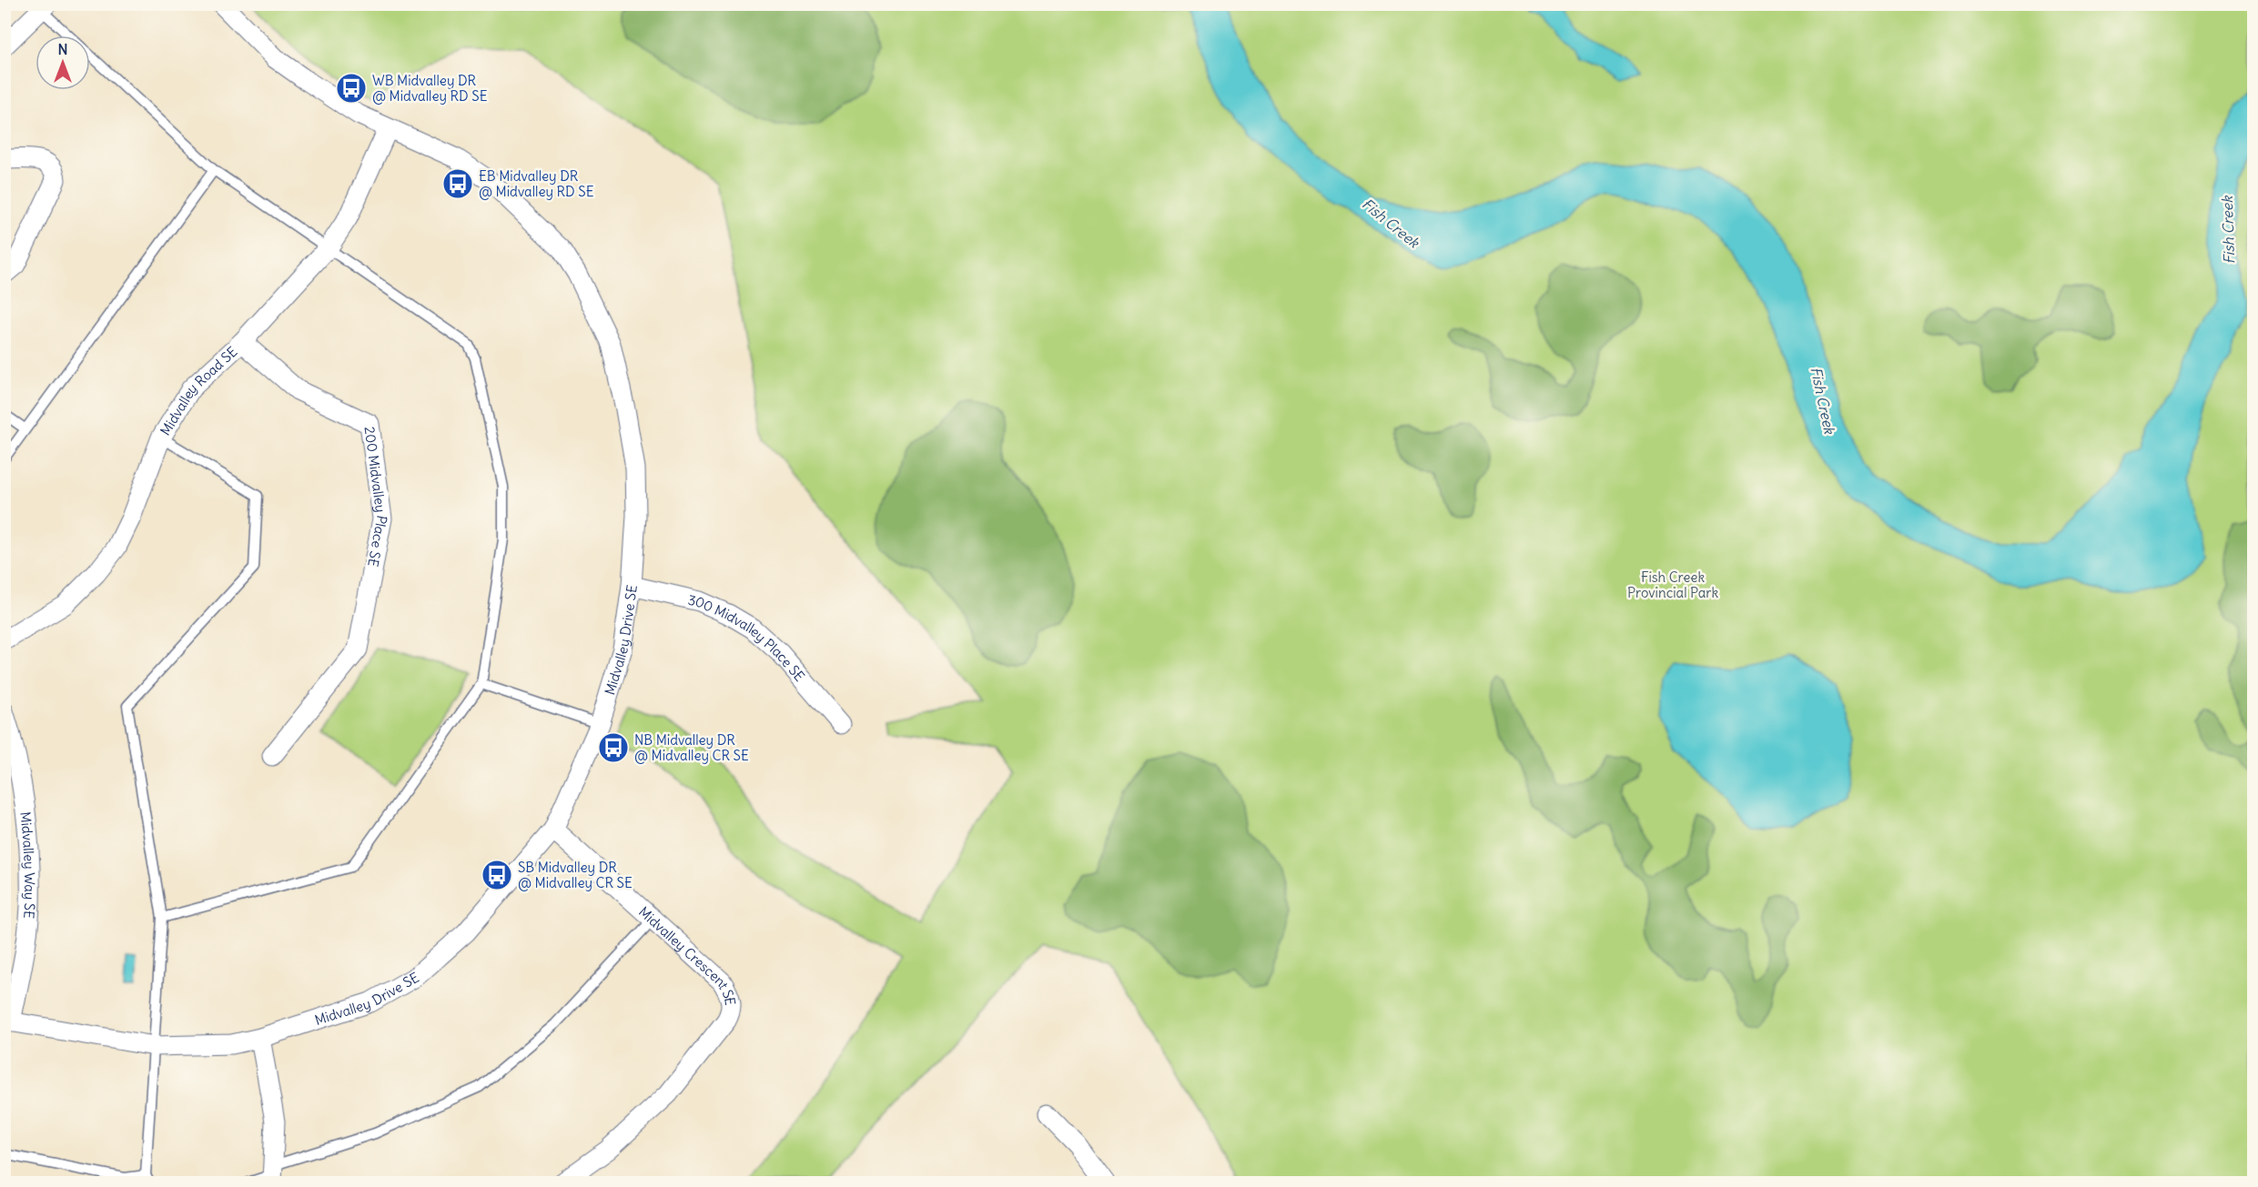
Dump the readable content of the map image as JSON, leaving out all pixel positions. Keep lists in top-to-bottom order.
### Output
{
  "streets": {
    "street": [
      "Midvalley Road SE",
      "200 Midvalley Place SE",
      "Midvalley Drive SE",
      "300 Midvalley Place SE",
      "Midvalley Way SE",
      "Midvalley Crescent SE"
    ]
  },
  "crossings": [
    ["Midvalley Road SE", "200 Midvalley Place SE"],
    ["Midvalley Road SE", "Midvalley Drive SE"],
    ["Midvalley Drive SE", "300 Midvalley Place SE"],
    ["Midvalley Drive SE", "Midvalley Way SE"],
    ["Midvalley Drive SE", "Midvalley Crescent SE"]
  ],
  "water": ["Fish Creek"],
  "parks": ["Fish Creek Provincial Park"],
  "places": {
    "bus stop": [
      "WB Midvalley DR @ Midvalley RD SE",
      "EB Midvalley DR @ Midvalley RD SE",
      "NB Midvalley DR @ Midvalley CR SE",
      "SB Midvalley DR @ Midvalley CR SE"
    ]
  },
  "north": "top"
}
